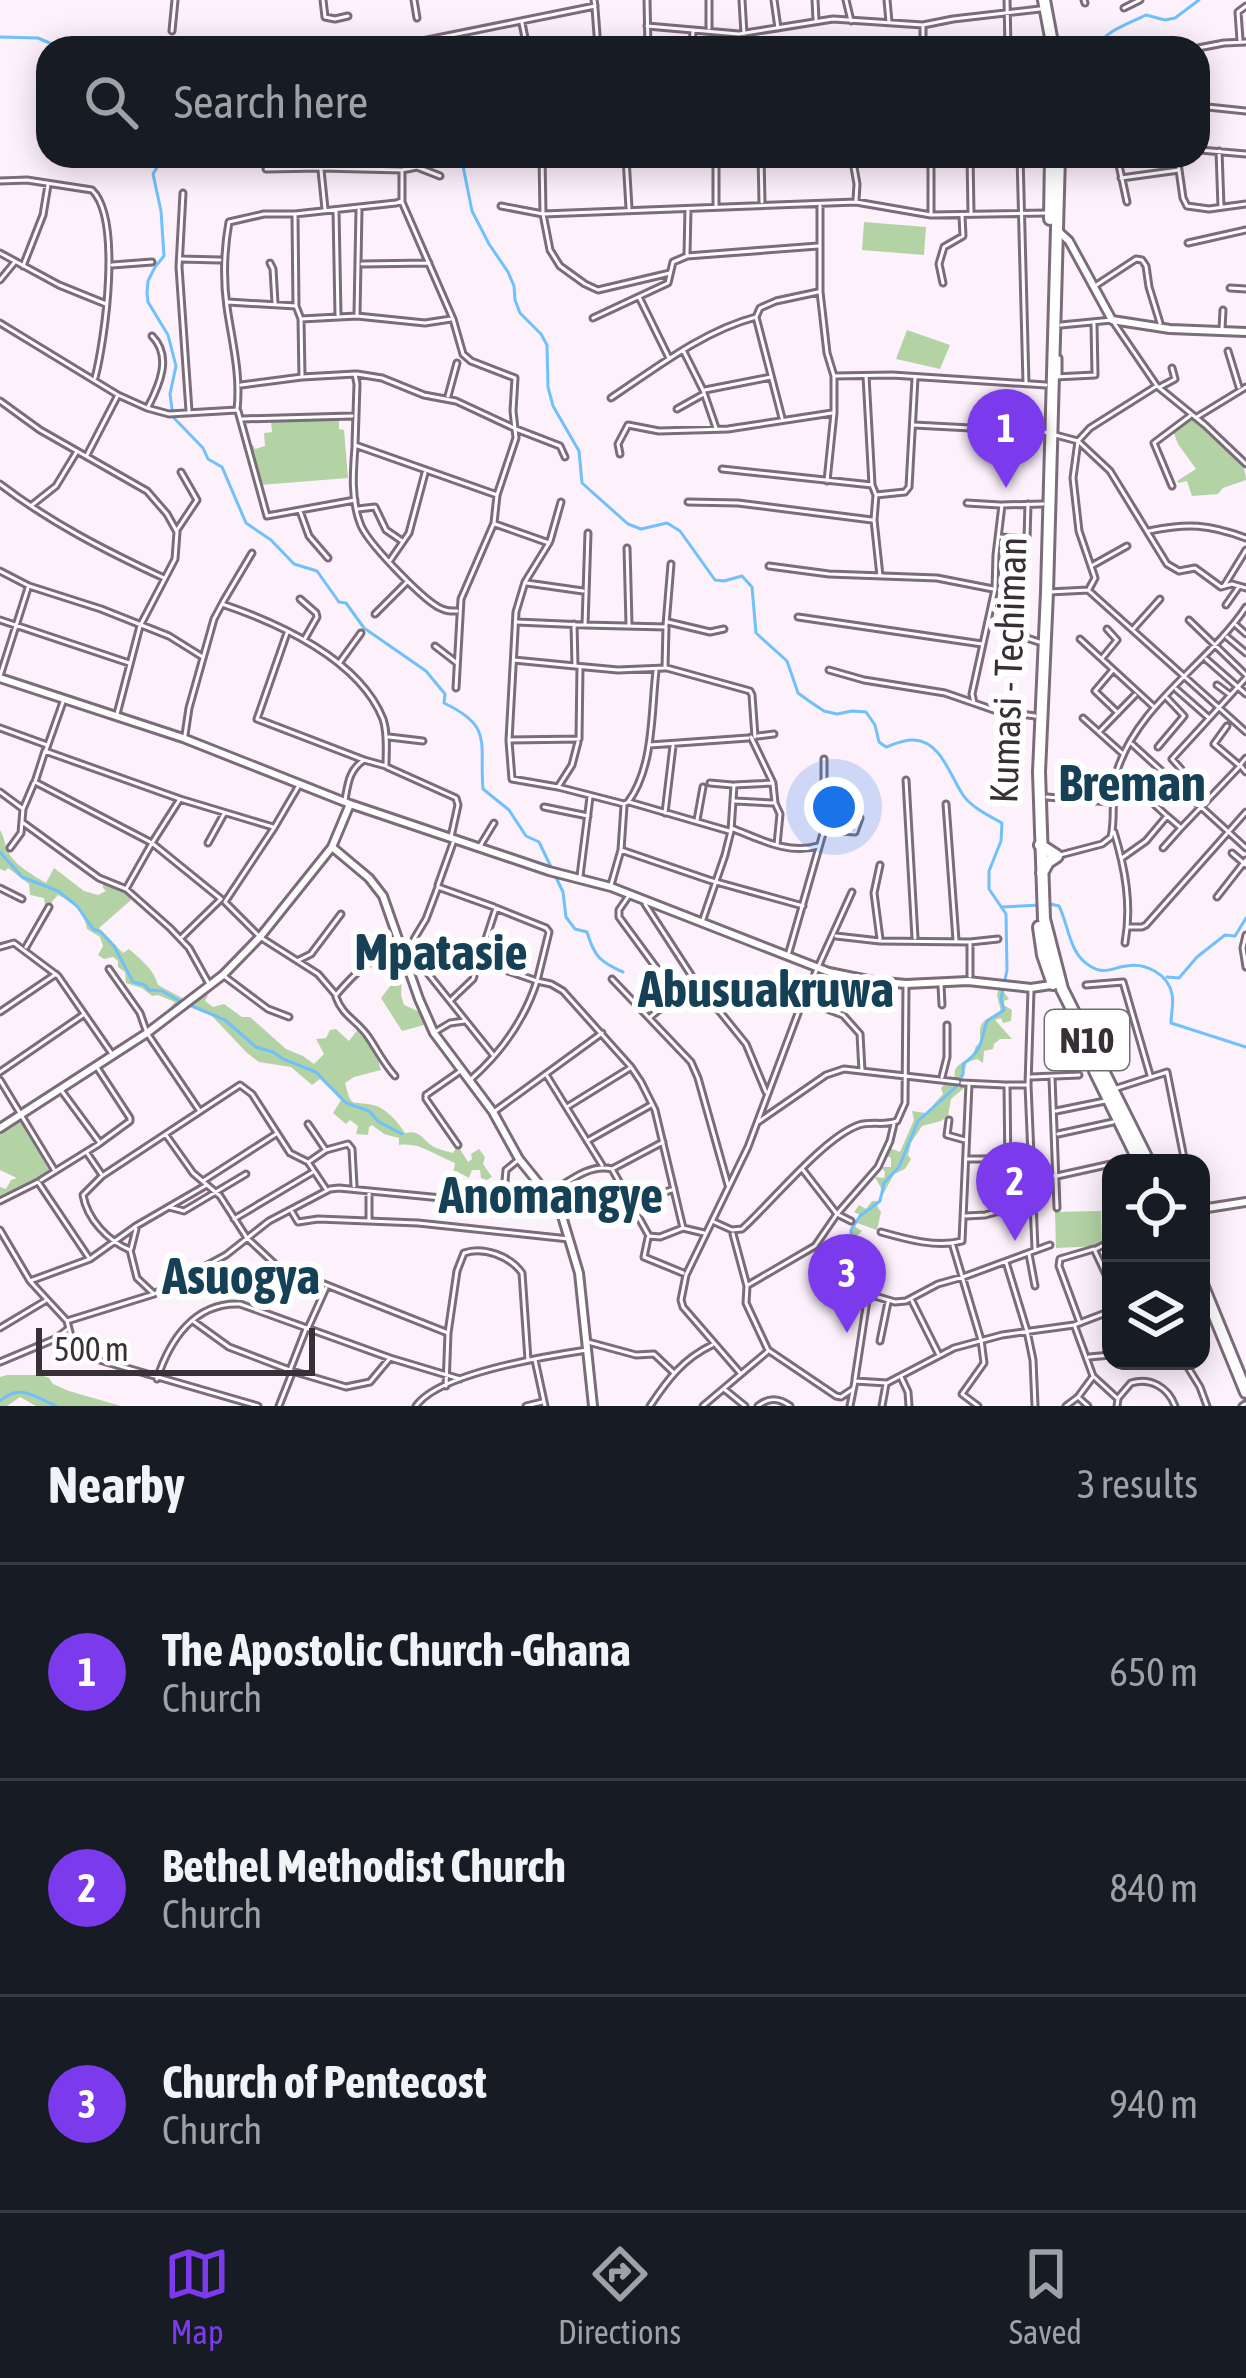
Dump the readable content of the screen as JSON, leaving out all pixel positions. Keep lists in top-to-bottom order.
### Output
{
  "streets": {
    "highway": ["Kumasi - Techiman", "N10"]
  },
  "crossings": [
    ["Kumasi - Techiman", "N10"]
  ],
  "districts": [
    "Breman",
    "Mpatasie",
    "Abusuakruwa",
    "Anomangye",
    "Asuogya"
  ],
  "scale_bar": "500 m",
  "page": {
    "search": "Search here",
    "pins": ["1", "2", "3"],
    "scale": "500 m",
    "heading": ["Nearby", "3 results"],
    "list": [
      {
        "mark": "1",
        "name": "The Apostolic Church -Ghana",
        "note": "Church",
        "value": "650 m"
      },
      {
        "mark": "2",
        "name": "Bethel Methodist Church",
        "note": "Church",
        "value": "840 m"
      },
      {
        "mark": "3",
        "name": "Church of Pentecost",
        "note": "Church",
        "value": "940 m"
      }
    ],
    "nav": ["Map", "Directions", "Saved"]
  }
}
